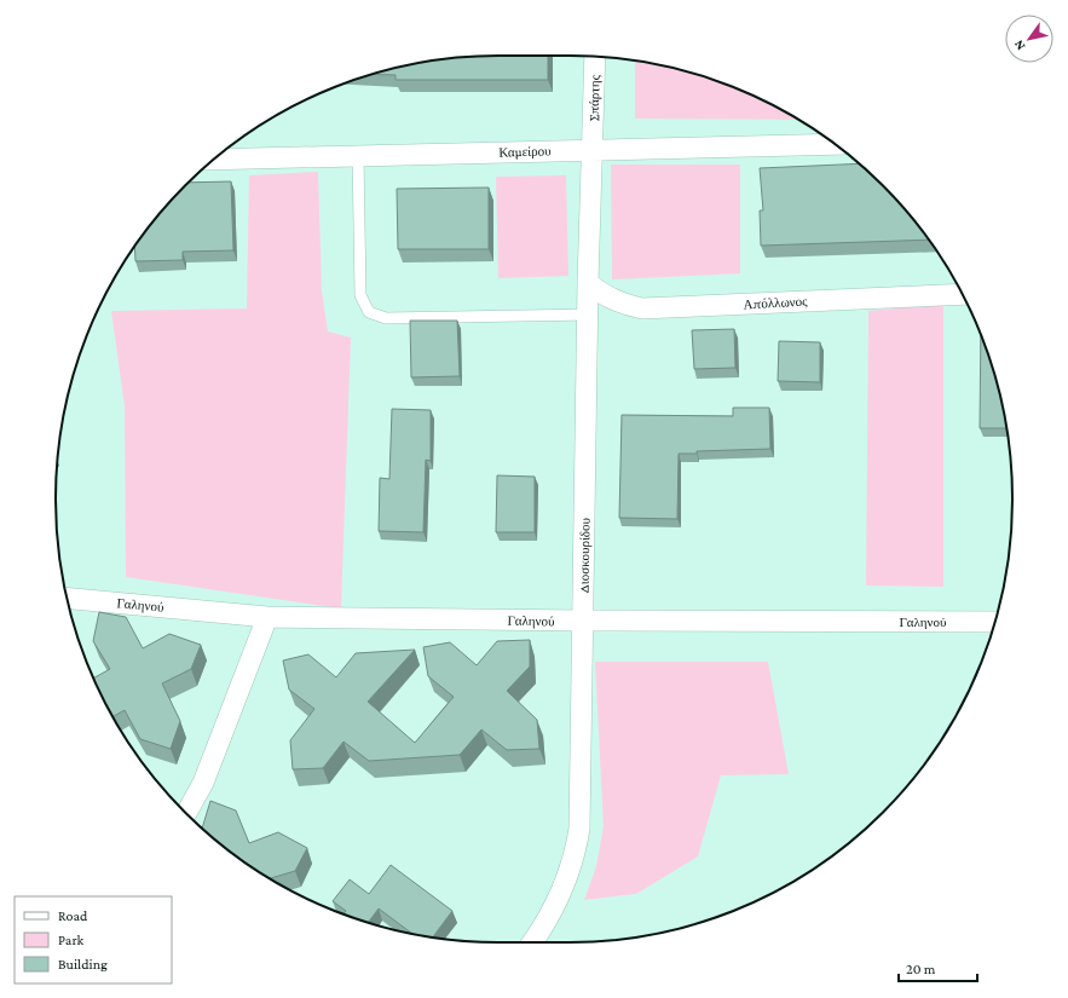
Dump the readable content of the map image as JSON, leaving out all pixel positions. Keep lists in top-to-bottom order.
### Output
{
  "streets": {
    "street": [
      "Σπάρτης",
      "Καμείρου",
      "Απόλλωνος",
      "Διοσκουρίδου",
      "Γαληνού"
    ]
  },
  "crossings": [
    ["Σπάρτης", "Καμείρου"],
    ["Σπάρτης", "Διοσκουρίδου"],
    ["Καμείρου", "Διοσκουρίδου"],
    ["Απόλλωνος", "Διοσκουρίδου"],
    ["Διοσκουρίδου", "Γαληνού"]
  ],
  "legend": ["Road", "Park", "Building"],
  "scale_bar": "20 m",
  "north": "bottom left"
}
